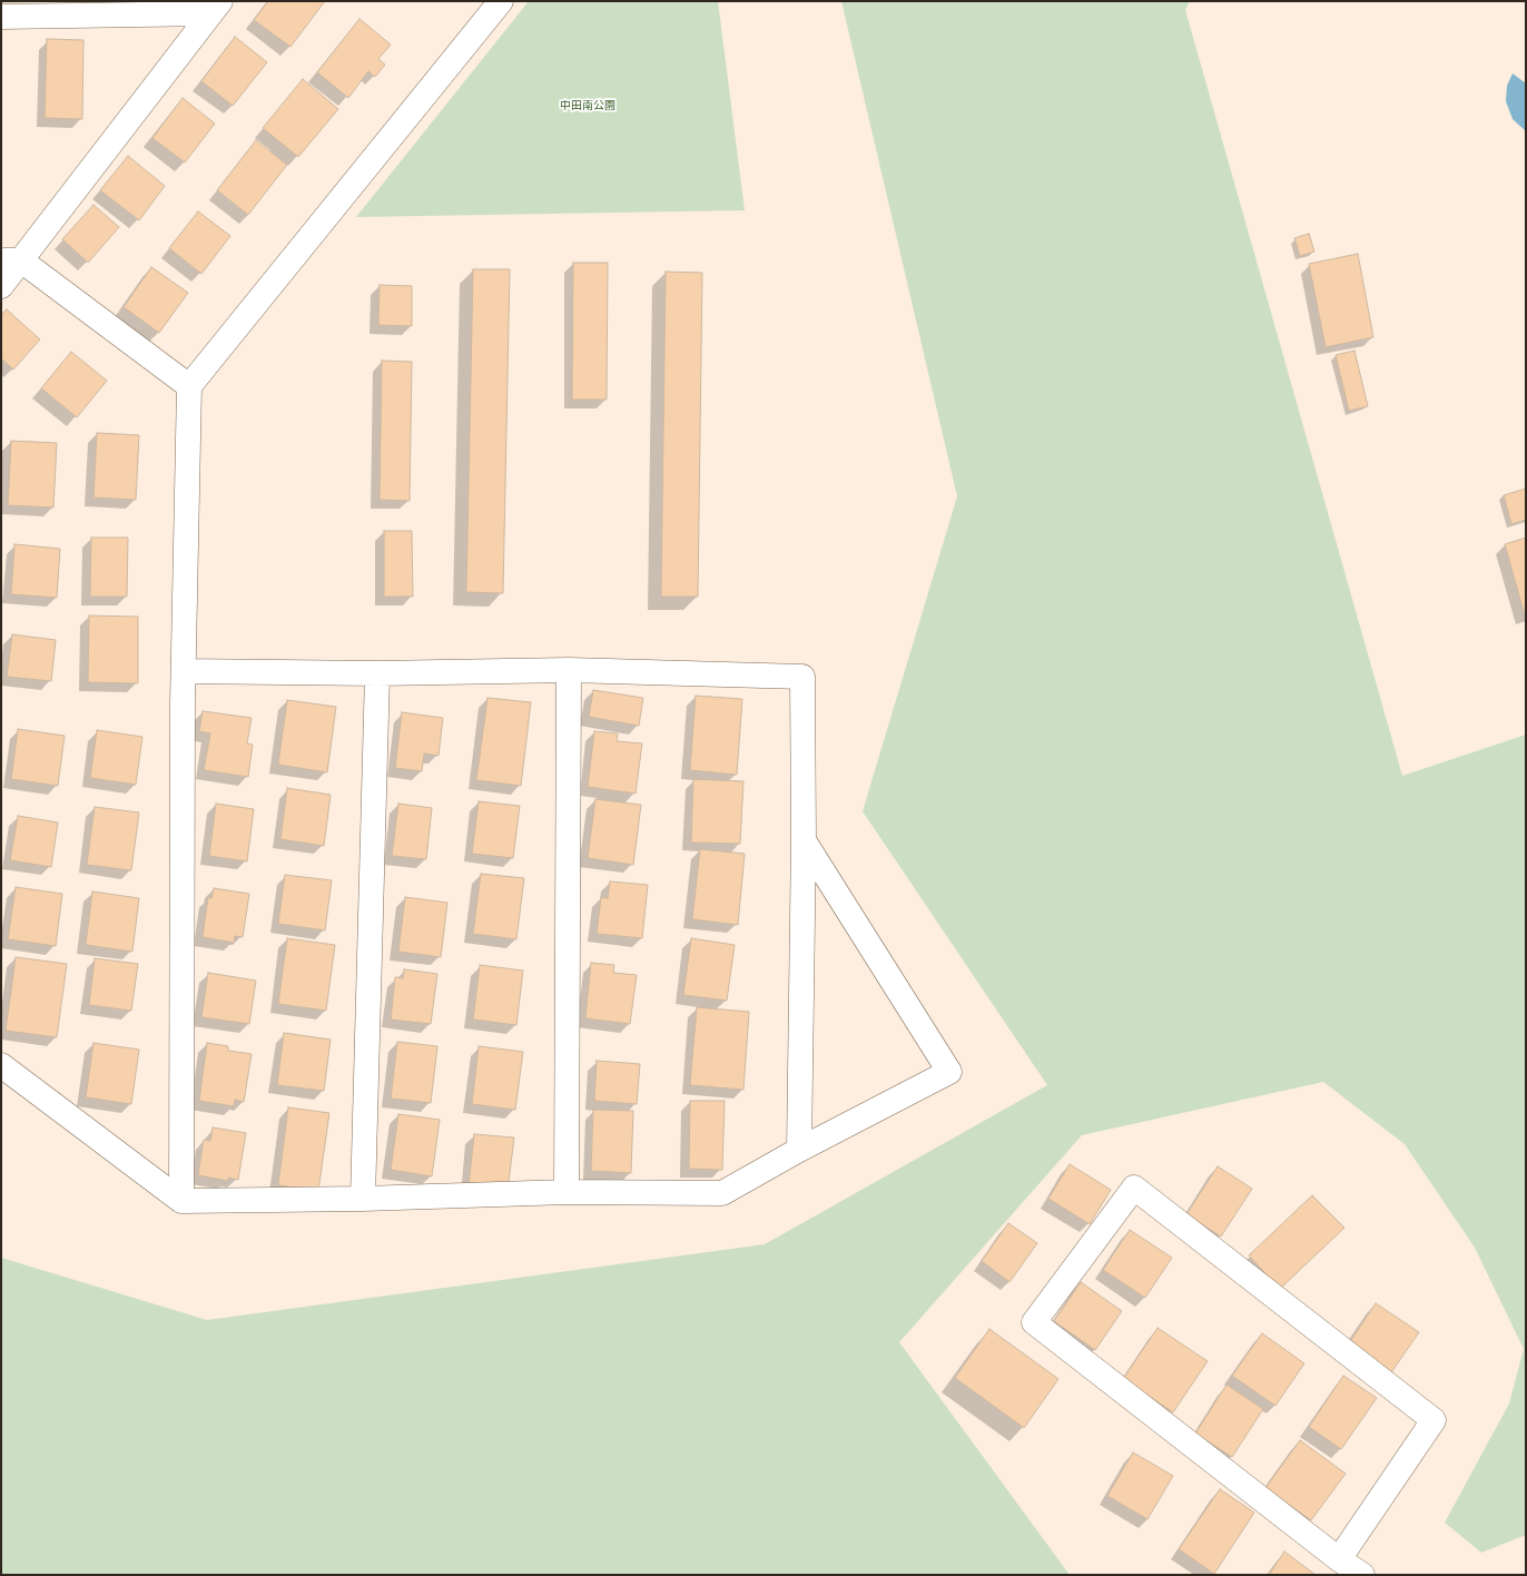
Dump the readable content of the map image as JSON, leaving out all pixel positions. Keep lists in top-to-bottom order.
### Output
{
  "parks": ["中田南公園"]
}
